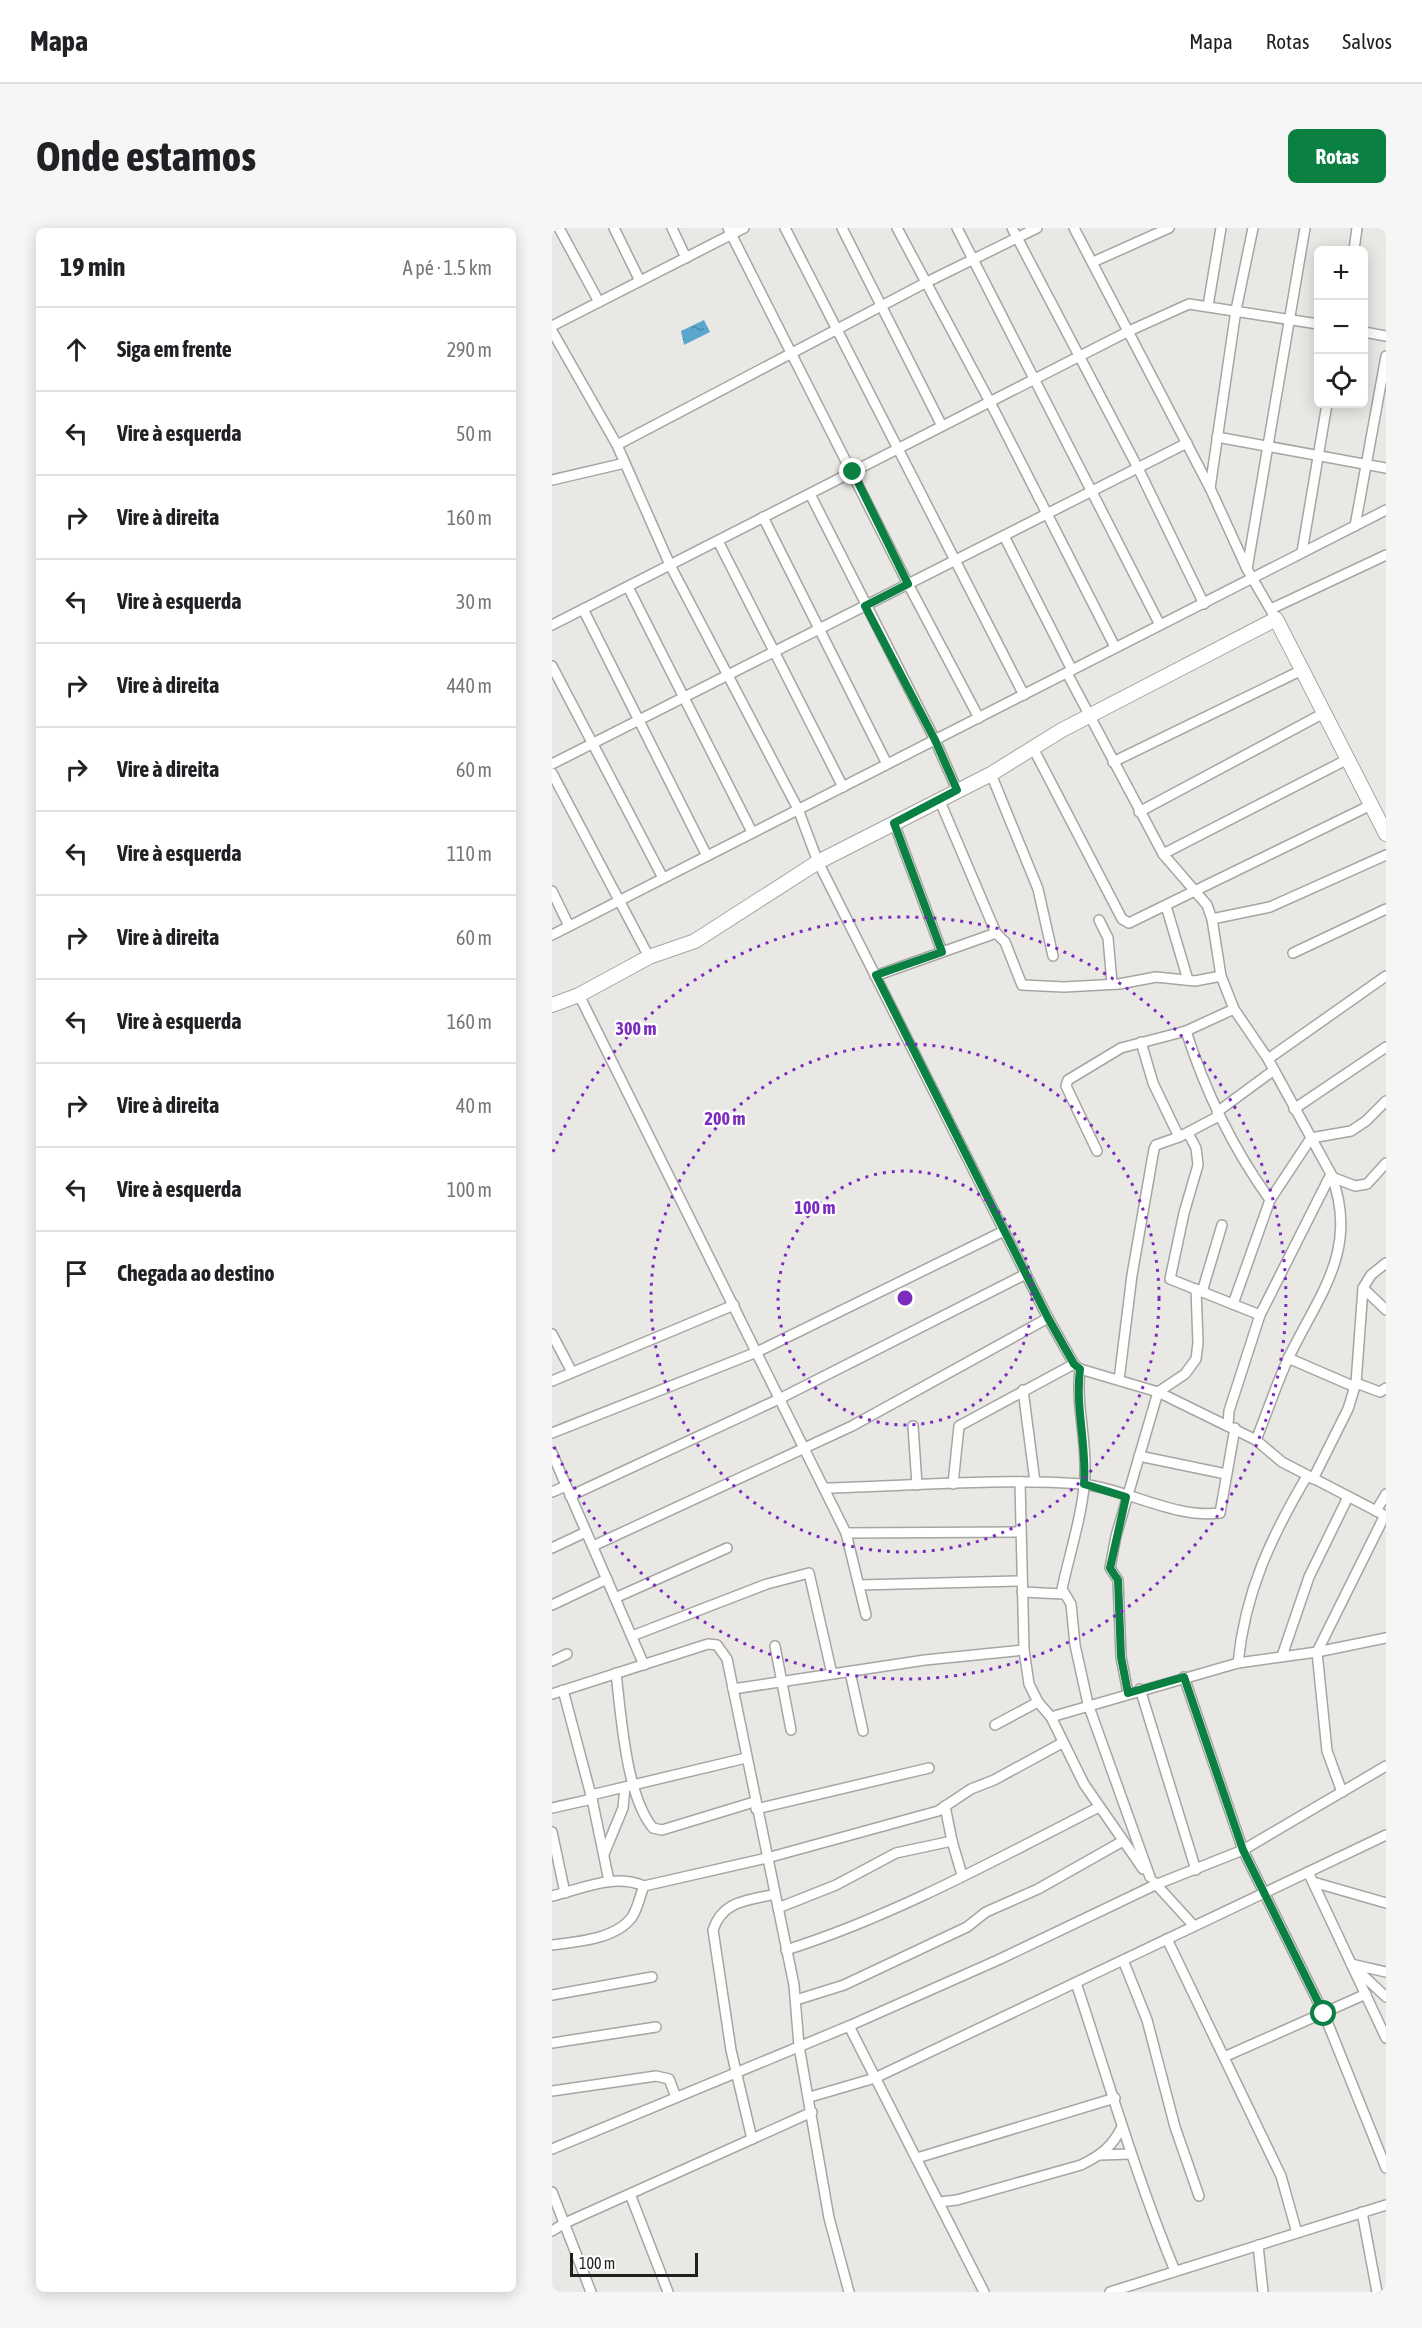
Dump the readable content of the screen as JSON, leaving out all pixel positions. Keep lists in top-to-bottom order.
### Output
{
  "scale_bar": "100 m",
  "page": {
    "header": "Mapa",
    "nav": ["Mapa", "Rotas", "Salvos"],
    "buttons": "Rotas",
    "title": "Onde estamos",
    "heading": ["19 min", "A pé · 1.5 km"],
    "map_buttons": ["+", "−"],
    "list": [
      ["Siga em frente", "290 m"],
      ["Vire à esquerda", "50 m"],
      ["Vire à direita", "160 m"],
      ["Vire à esquerda", "30 m"],
      ["Vire à direita", "440 m"],
      ["Vire à direita", "60 m"],
      ["Vire à esquerda", "110 m"],
      ["Vire à direita", "60 m"],
      ["Vire à esquerda", "160 m"],
      ["Vire à direita", "40 m"],
      ["Vire à esquerda", "100 m"],
      "Chegada ao destino"
    ],
    "scale": "100 m"
  },
  "rings": ["300 m", "200 m", "100 m"]
}
